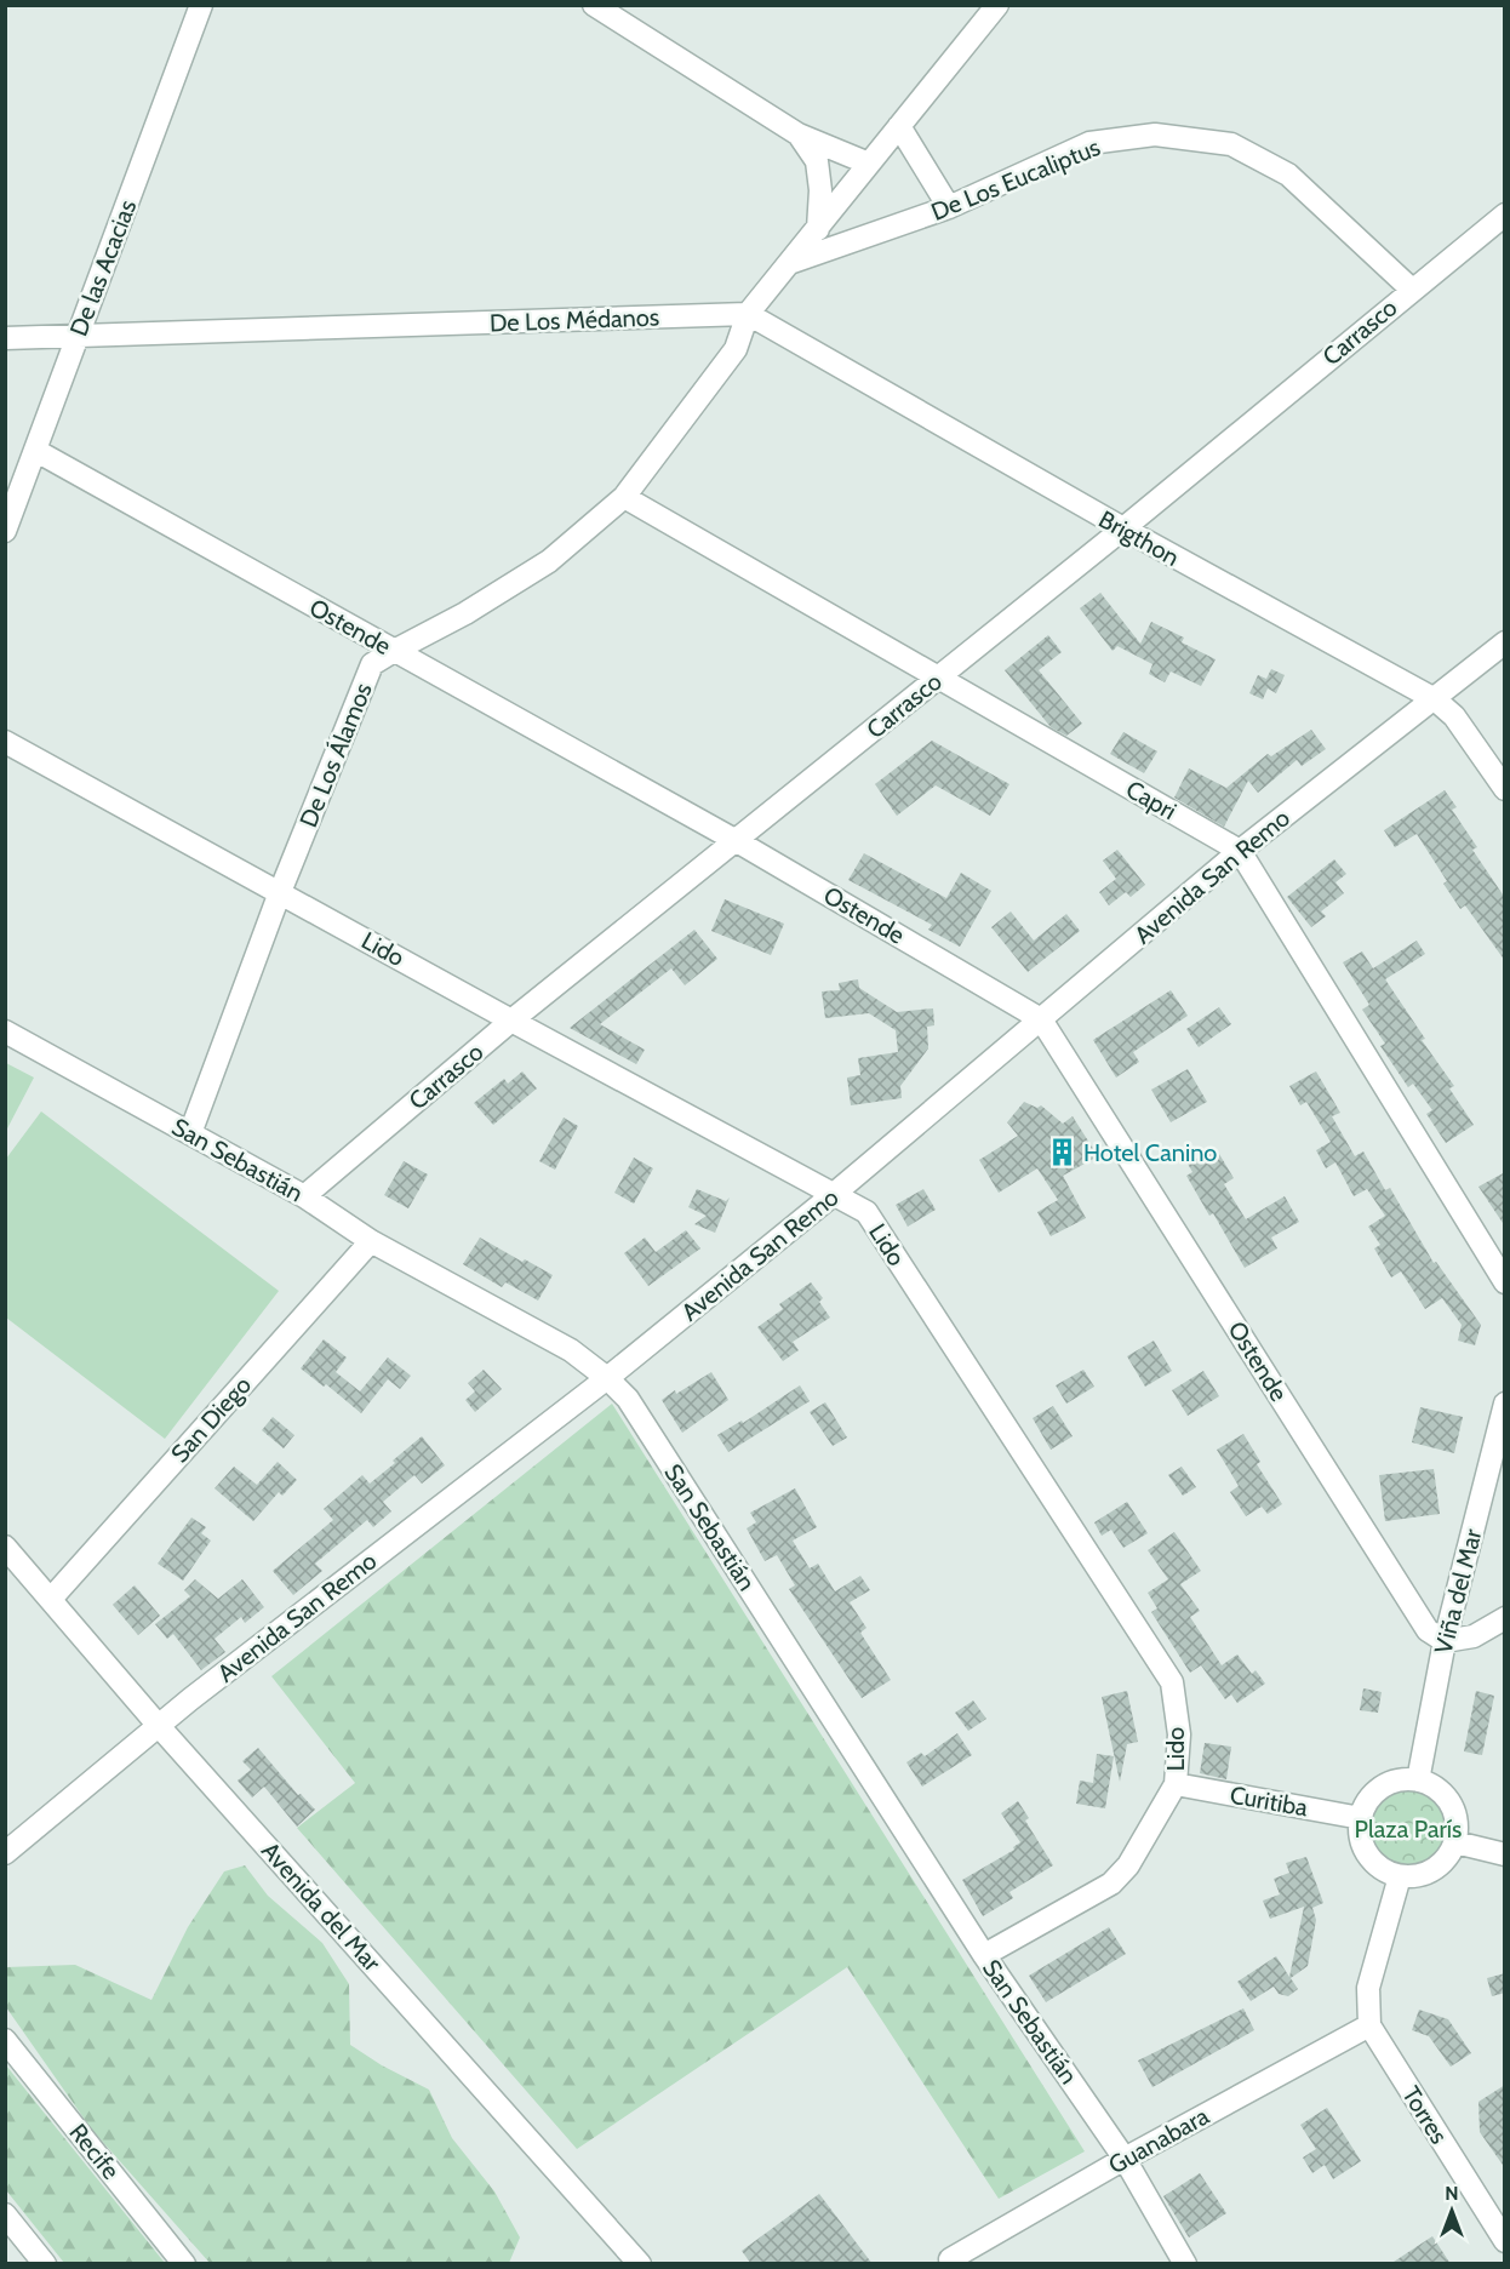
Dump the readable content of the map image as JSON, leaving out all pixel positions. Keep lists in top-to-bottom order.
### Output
{
  "streets": {
    "street": [
      "De Los Eucaliptus",
      "De las Acacias",
      "De Los Médanos",
      "Carrasco",
      "Brigthon",
      "Ostende",
      "De Los Álamos",
      "Capri",
      "Avenida San Remo",
      "Lido",
      "San Sebastián",
      "San Diego",
      "Viña del Mar",
      "Curitiba",
      "Avenida del Mar",
      "Torres",
      "Guanabara",
      "Recife"
    ]
  },
  "crossings": [
    ["De Los Eucaliptus", "Carrasco"],
    ["De las Acacias", "De Los Médanos"],
    ["De las Acacias", "Ostende"],
    ["De Los Médanos", "Brigthon"],
    ["De Los Médanos", "De Los Álamos"],
    ["Carrasco", "Brigthon"],
    ["Carrasco", "Ostende"],
    ["Carrasco", "Capri"],
    ["Carrasco", "Lido"],
    ["Carrasco", "San Sebastián"],
    ["Brigthon", "De Los Álamos"],
    ["Brigthon", "Avenida San Remo"],
    ["Ostende", "De Los Álamos"],
    ["Ostende", "Avenida San Remo"],
    ["Ostende", "Viña del Mar"],
    ["De Los Álamos", "Capri"],
    ["De Los Álamos", "Lido"],
    ["De Los Álamos", "San Sebastián"],
    ["Capri", "Avenida San Remo"],
    ["Avenida San Remo", "Lido"],
    ["Avenida San Remo", "San Sebastián"],
    ["Avenida San Remo", "Avenida del Mar"],
    ["Lido", "San Sebastián"],
    ["Lido", "Curitiba"],
    ["San Sebastián", "San Diego"],
    ["San Sebastián", "Guanabara"],
    ["San Diego", "Avenida del Mar"],
    ["Viña del Mar", "Curitiba"],
    ["Torres", "Guanabara"]
  ],
  "parks": ["Plaza París"],
  "places": {
    "building": ["Hotel Canino"]
  },
  "north": "top"
}
